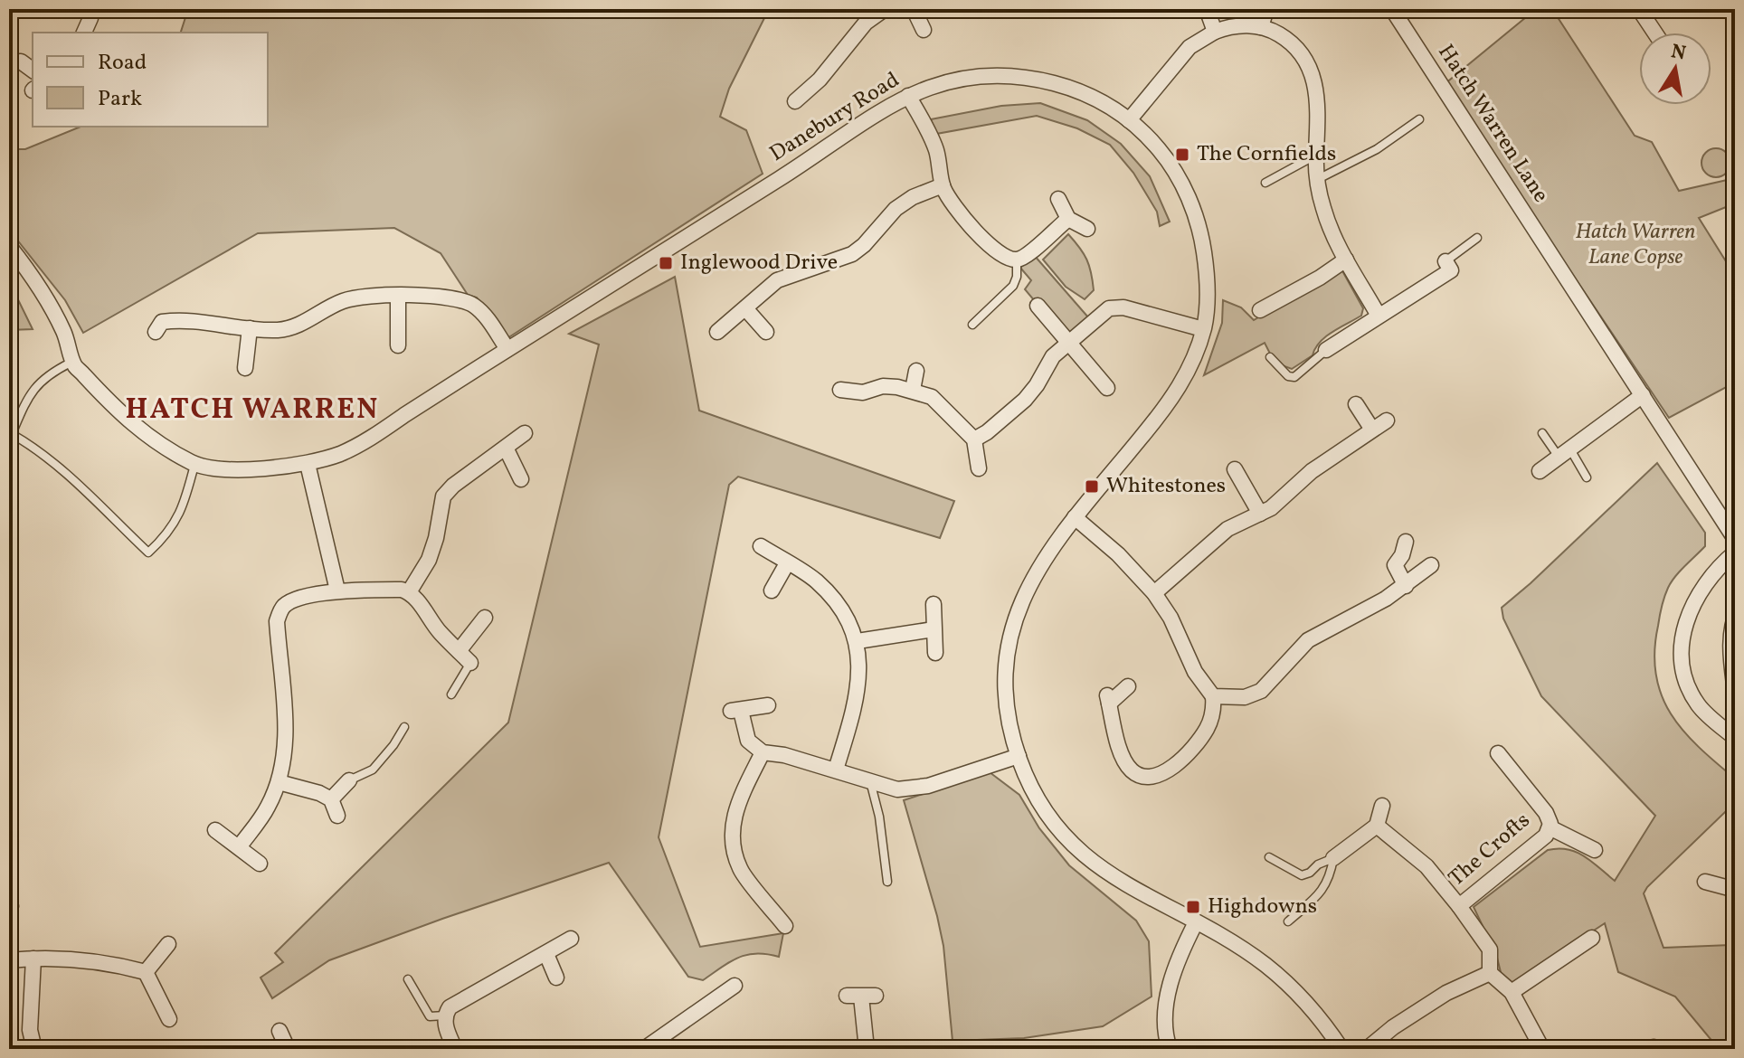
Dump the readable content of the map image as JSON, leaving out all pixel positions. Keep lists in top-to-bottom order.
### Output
{
  "streets": {
    "street": ["Danebury Road", "Hatch Warren Lane", "The Crofts"]
  },
  "districts": ["HATCH WARREN"],
  "parks": ["Hatch Warren Lane Copse"],
  "places": {
    "transit": [
      "The Cornfields",
      "Inglewood Drive",
      "Whitestones",
      "Highdowns"
    ]
  },
  "legend": ["Road", "Park"],
  "north": "top"
}
